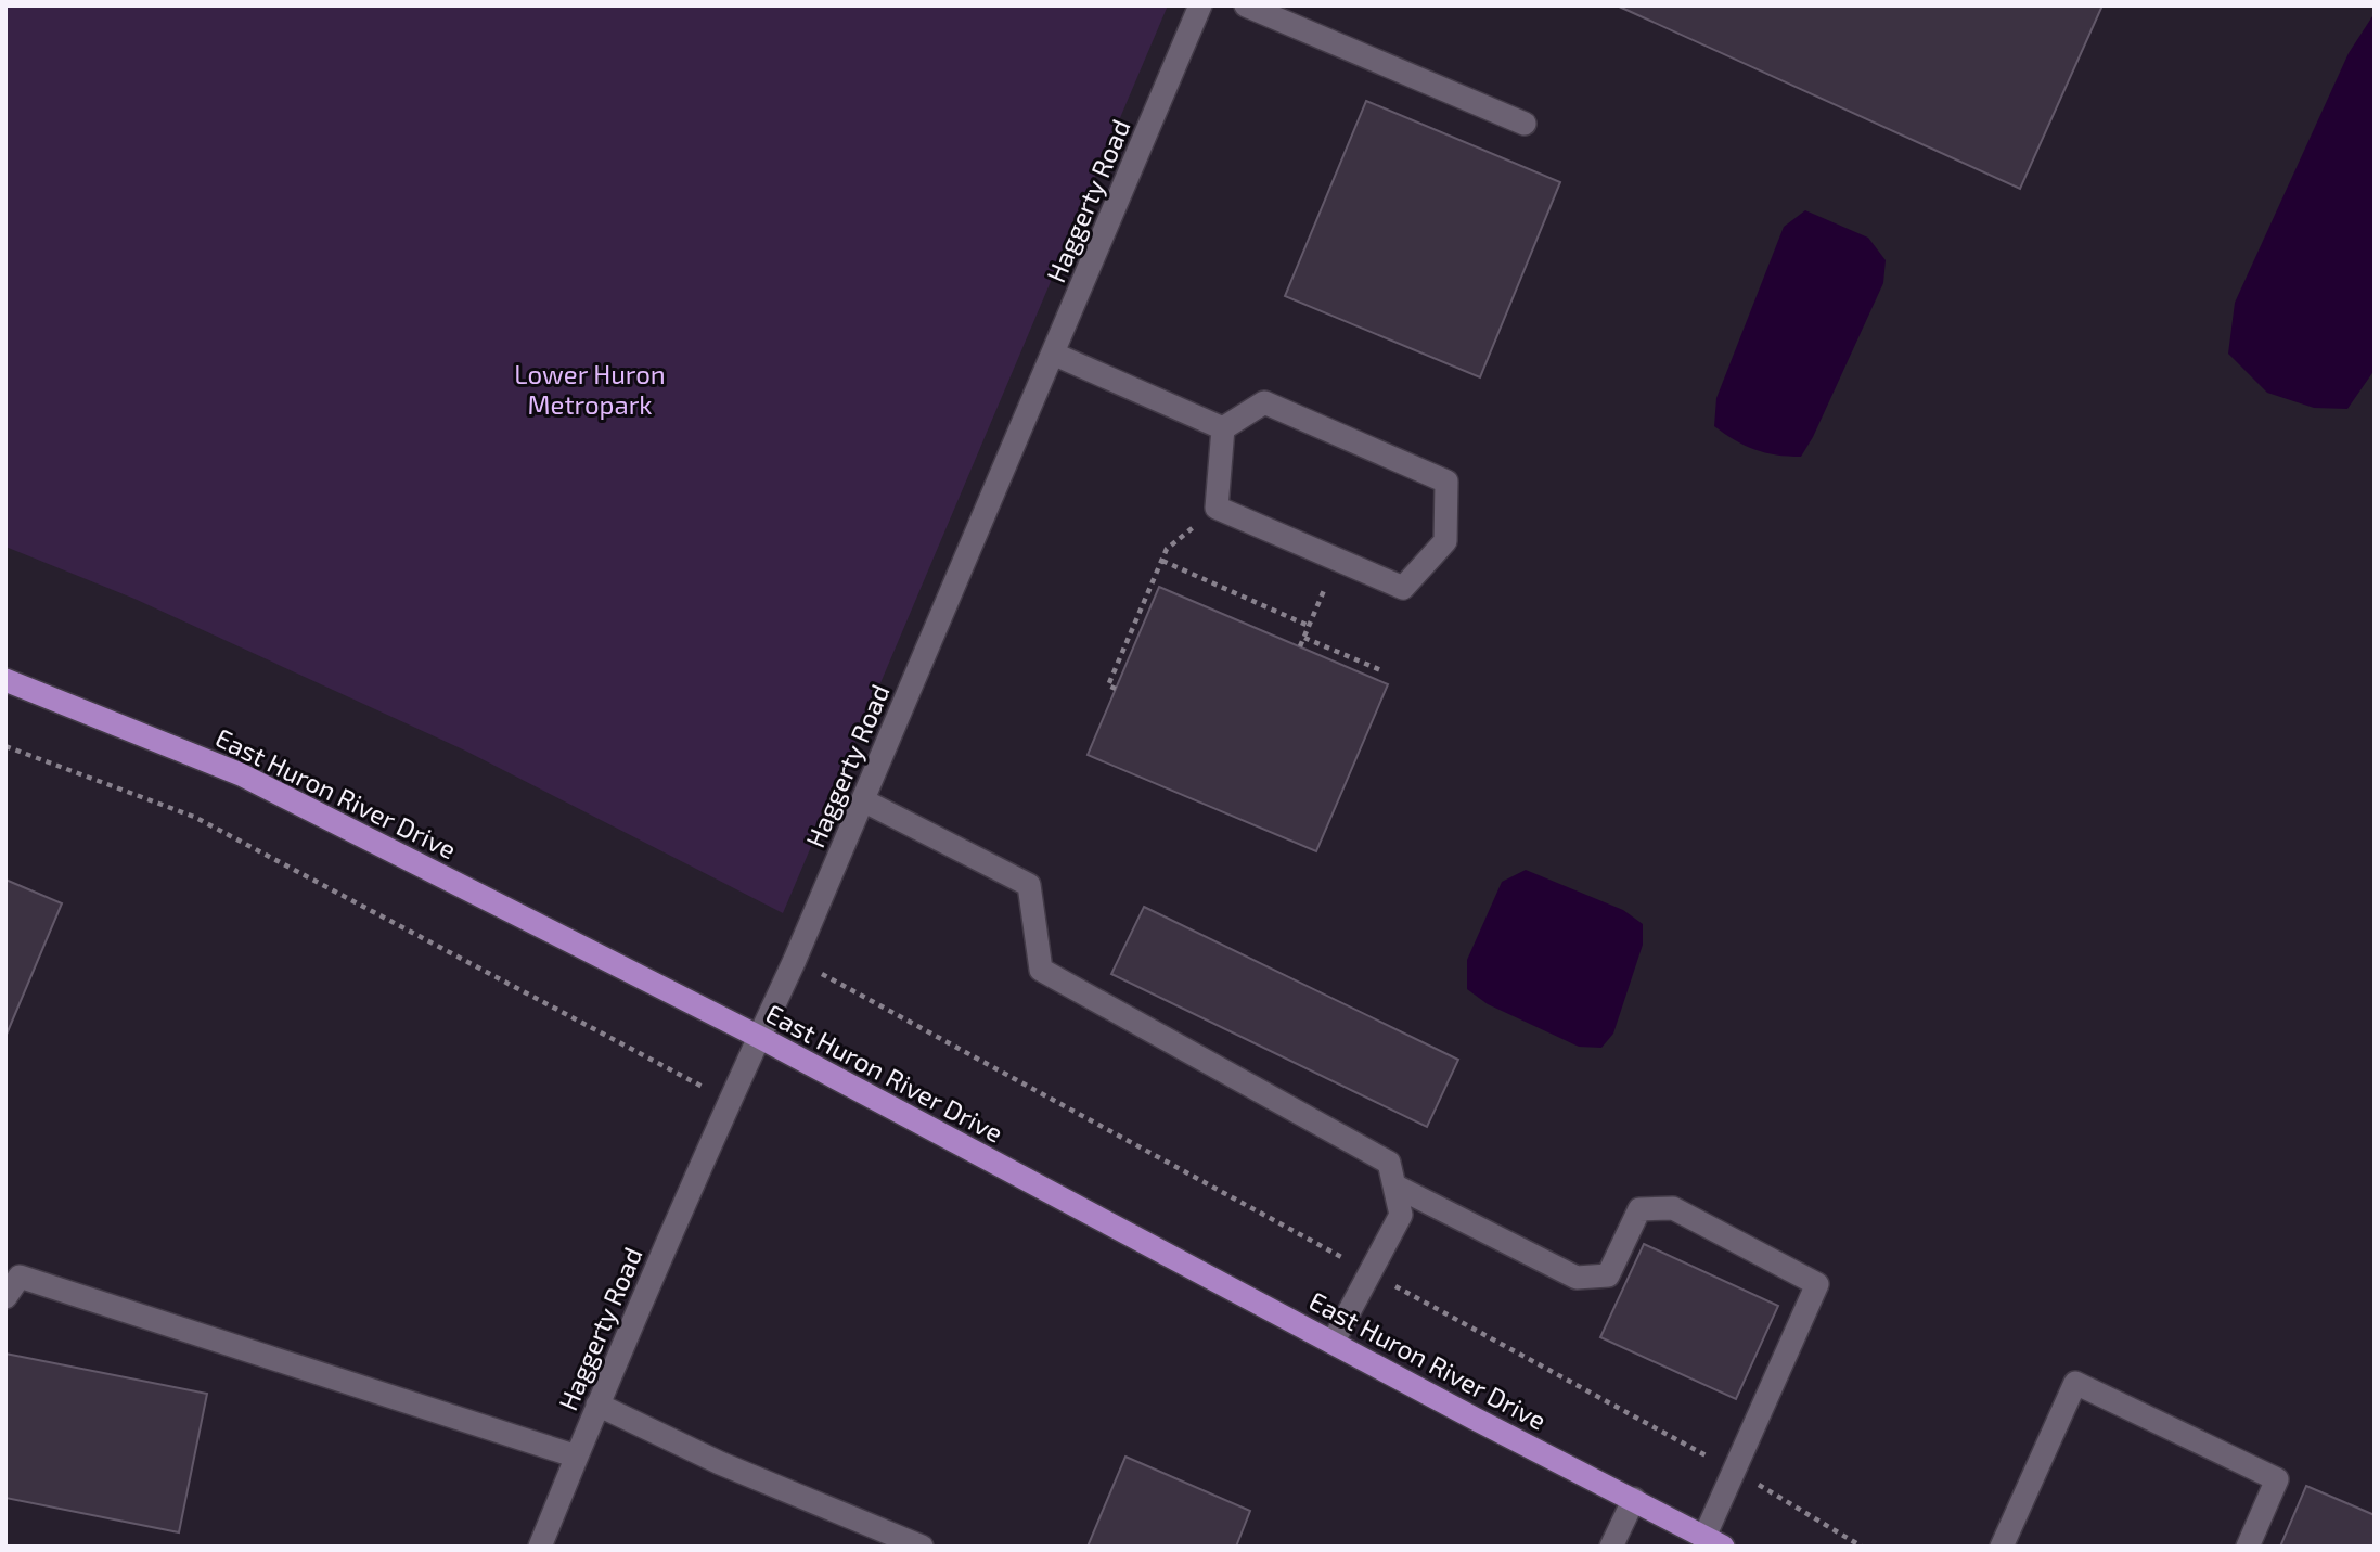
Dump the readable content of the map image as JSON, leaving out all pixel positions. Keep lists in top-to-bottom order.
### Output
{
  "streets": {
    "main road": ["East Huron River Drive"],
    "street": ["Haggerty Road"]
  },
  "crossings": [
    ["Haggerty Road", "East Huron River Drive"]
  ],
  "parks": ["Lower Huron Metropark"]
}
